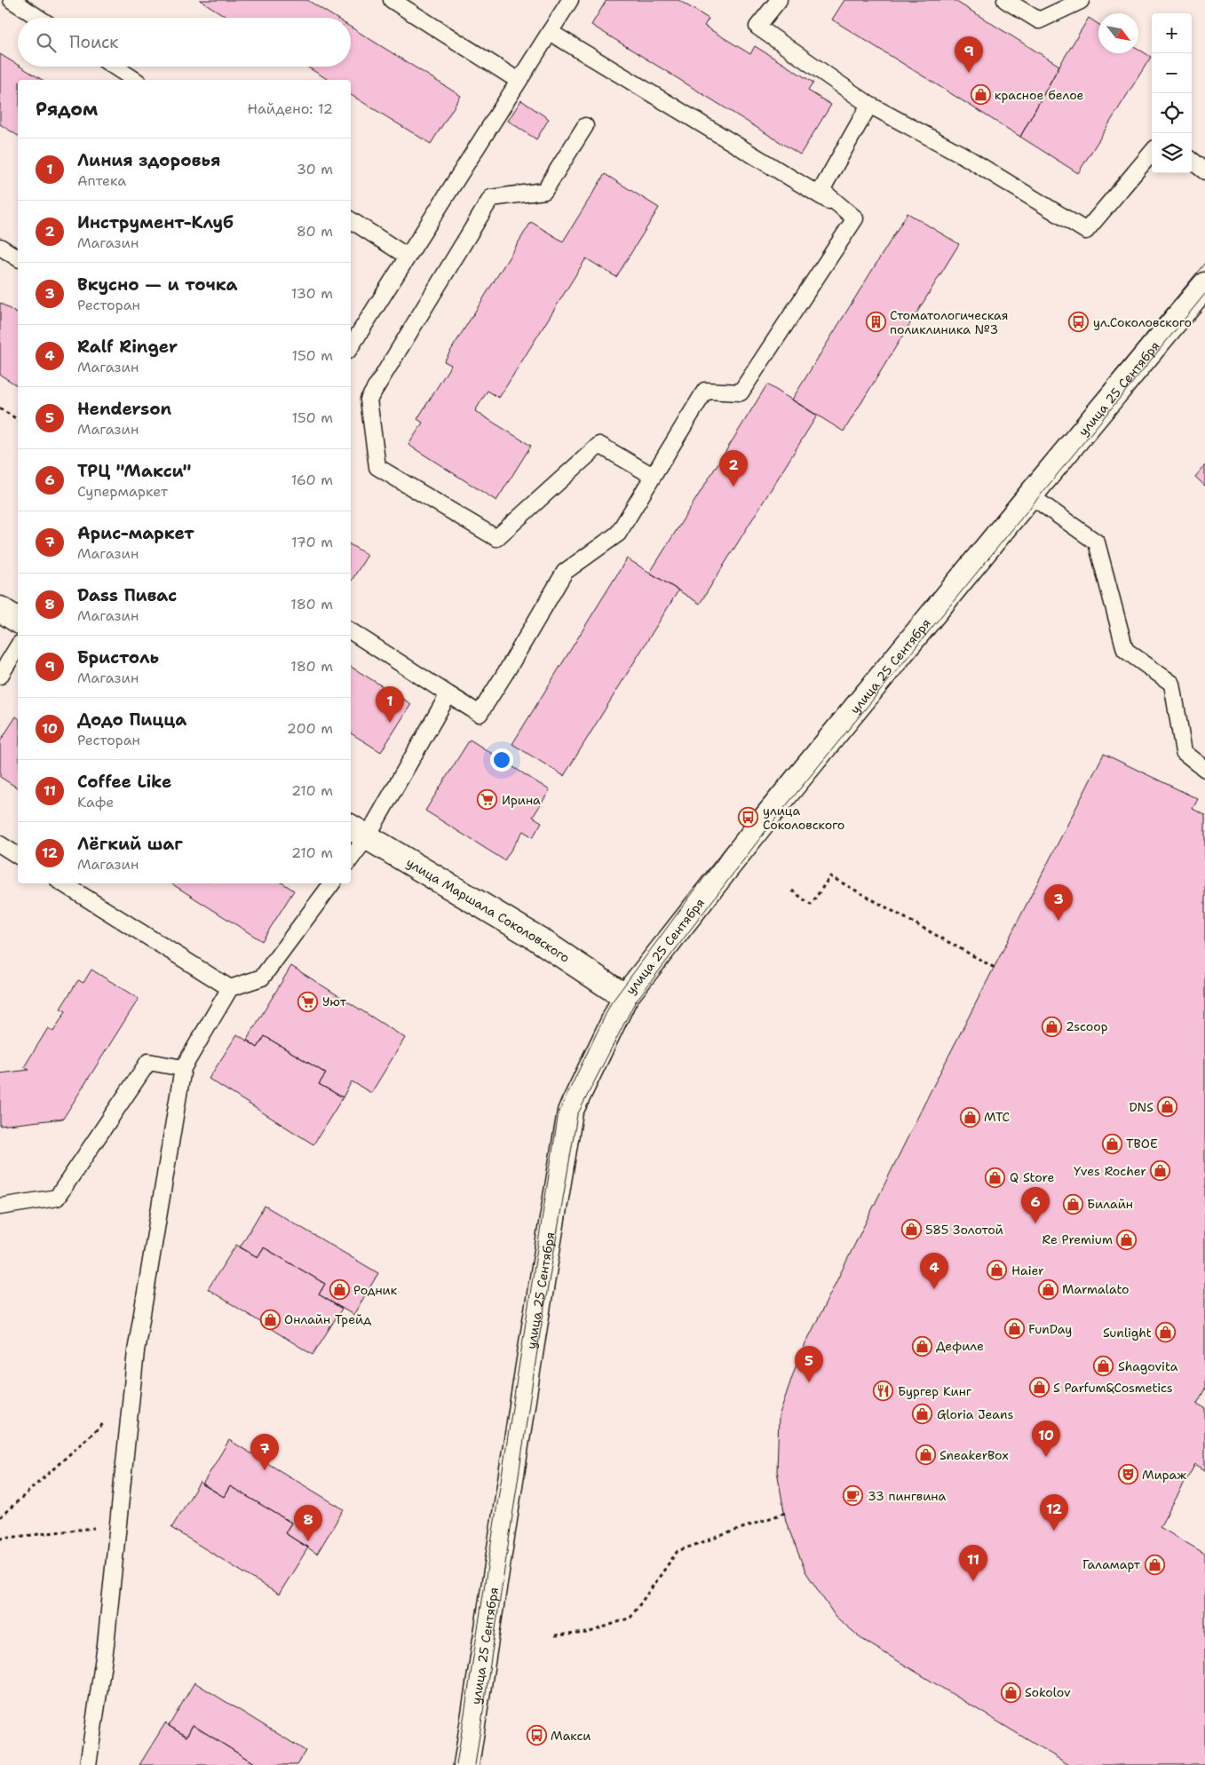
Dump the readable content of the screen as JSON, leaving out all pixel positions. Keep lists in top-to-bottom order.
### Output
{
  "streets": {
    "main road": ["улица 25 Сентября", "улица Маршала Соколовского"]
  },
  "crossings": [
    ["улица 25 Сентября", "улица Маршала Соколовского"]
  ],
  "places": {
    "shop": [
      "красное белое",
      "2scoop",
      "DNS",
      "МТС",
      "ТВОЕ",
      "Yves Rocher",
      "Q Store",
      "Билайн",
      "585 Золотой",
      "Re Premium",
      "Haier",
      "Marmalato",
      "Родник",
      "Онлайн Трейд",
      "FunDay",
      "Sunlight",
      "Дефиле",
      "Shagovita",
      "S Parfum&Cosmetics",
      "Gloria Jeans",
      "SneakerBox",
      "Галамарт",
      "Sokolov"
    ],
    "building": ["Стоматологическая поликлиника №3"],
    "bus stop": ["ул.Соколовского", "улица Соколовского", "Макси"],
    "supermarket": ["Ирина", "Уют"],
    "restaurant": ["Бургер Кинг"],
    "theatre": ["Мираж"],
    "cafe": ["33 пингвина"]
  },
  "north": "bottom right",
  "page": {
    "map_buttons": ["+", "−"],
    "search": "Поиск",
    "pins": [
      "9",
      "2",
      "1",
      "3",
      "6",
      "4",
      "5",
      "10",
      "7",
      "12",
      "8",
      "11"
    ],
    "heading": ["Рядом", "Найдено: 12"],
    "list": [
      {
        "mark": "1",
        "name": "Линия здоровья",
        "note": "Аптека",
        "value": "30 m"
      },
      {
        "mark": "2",
        "name": "Инструмент-Клуб",
        "note": "Магазин",
        "value": "80 m"
      },
      {
        "mark": "3",
        "name": "Вкусно — и точка",
        "note": "Ресторан",
        "value": "130 m"
      },
      {
        "mark": "4",
        "name": "Ralf Ringer",
        "note": "Магазин",
        "value": "150 m"
      },
      {
        "mark": "5",
        "name": "Henderson",
        "note": "Магазин",
        "value": "150 m"
      },
      {
        "mark": "6",
        "name": "ТРЦ \"Макси\"",
        "note": "Супермаркет",
        "value": "160 m"
      },
      {
        "mark": "7",
        "name": "Арис-маркет",
        "note": "Магазин",
        "value": "170 m"
      },
      {
        "mark": "8",
        "name": "Dass Пивас",
        "note": "Магазин",
        "value": "180 m"
      },
      {
        "mark": "9",
        "name": "Бристоль",
        "note": "Магазин",
        "value": "180 m"
      },
      {
        "mark": "10",
        "name": "Додо Пицца",
        "note": "Ресторан",
        "value": "200 m"
      },
      {
        "mark": "11",
        "name": "Coffee Like",
        "note": "Кафе",
        "value": "210 m"
      },
      {
        "mark": "12",
        "name": "Лёгкий шаг",
        "note": "Магазин",
        "value": "210 m"
      }
    ]
  }
}
